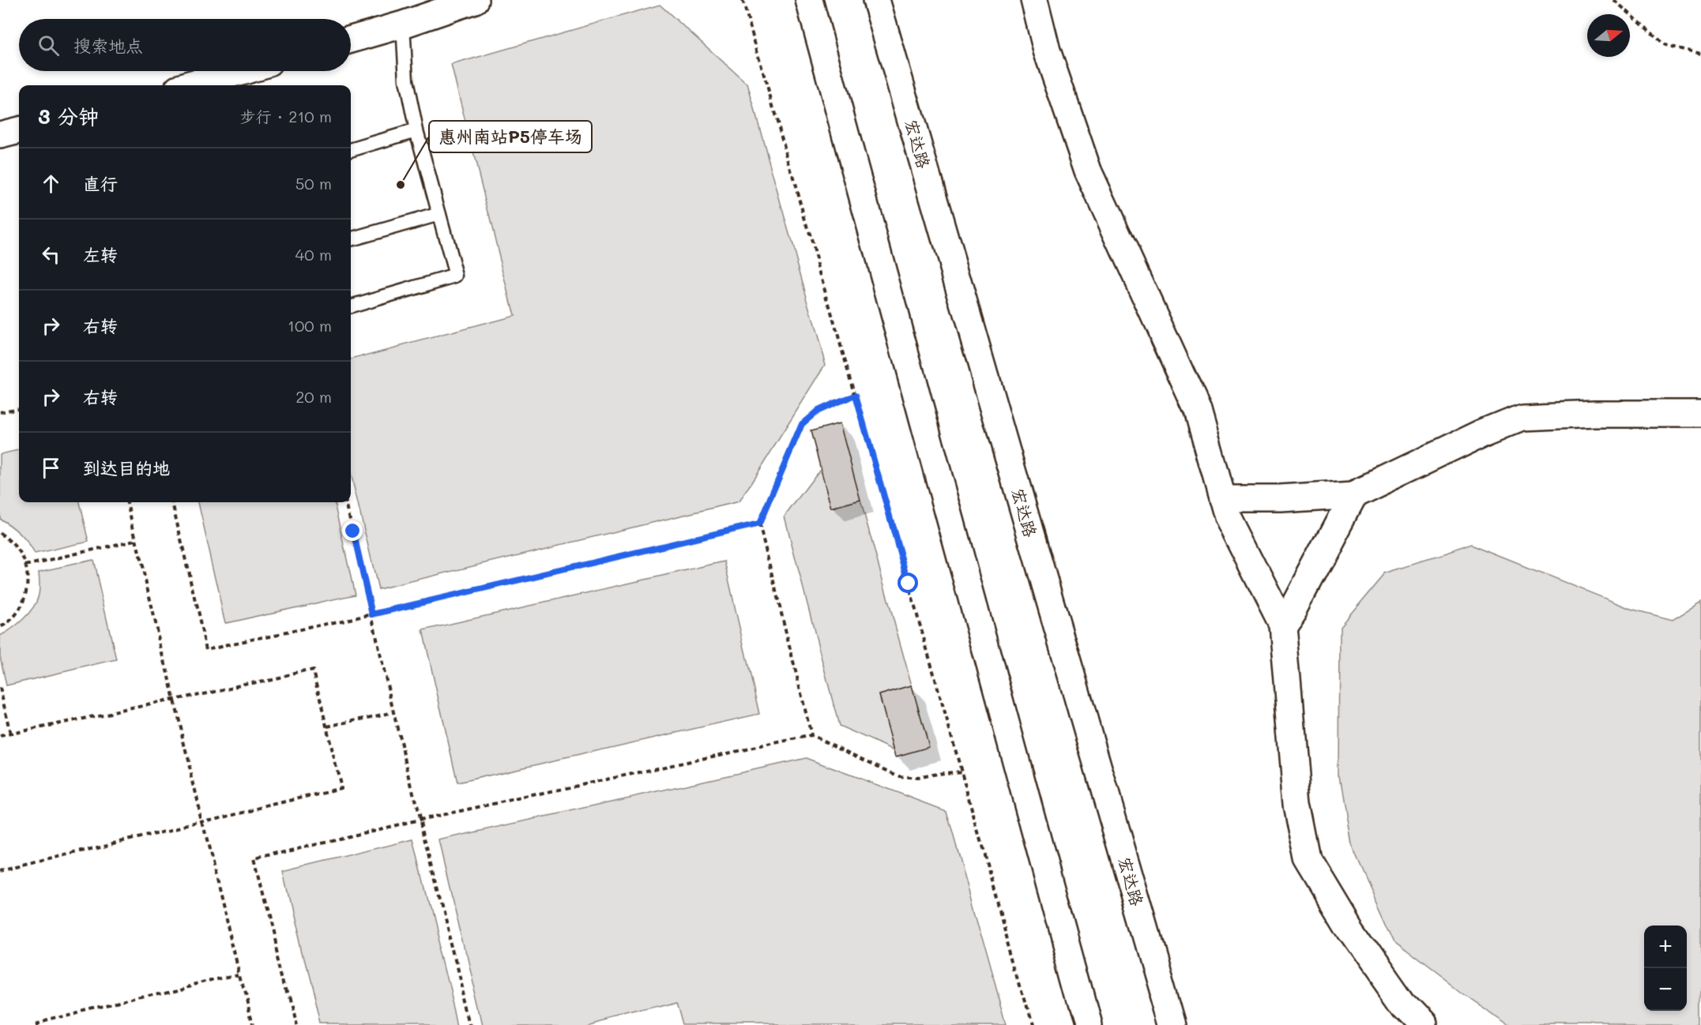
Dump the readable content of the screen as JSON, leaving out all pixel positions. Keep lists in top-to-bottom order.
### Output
{
  "streets": {
    "main road": ["宏达路"]
  },
  "places": ["惠州南站P5停车场"],
  "north": "right",
  "page": {
    "search": "搜索地点",
    "heading": ["3 分钟", "步行 · 210 m"],
    "list": [
      ["直行", "50 m"],
      ["左转", "40 m"],
      ["右转", "100 m"],
      ["右转", "20 m"],
      "到达目的地"
    ],
    "map_buttons": ["+", "−"]
  }
}
